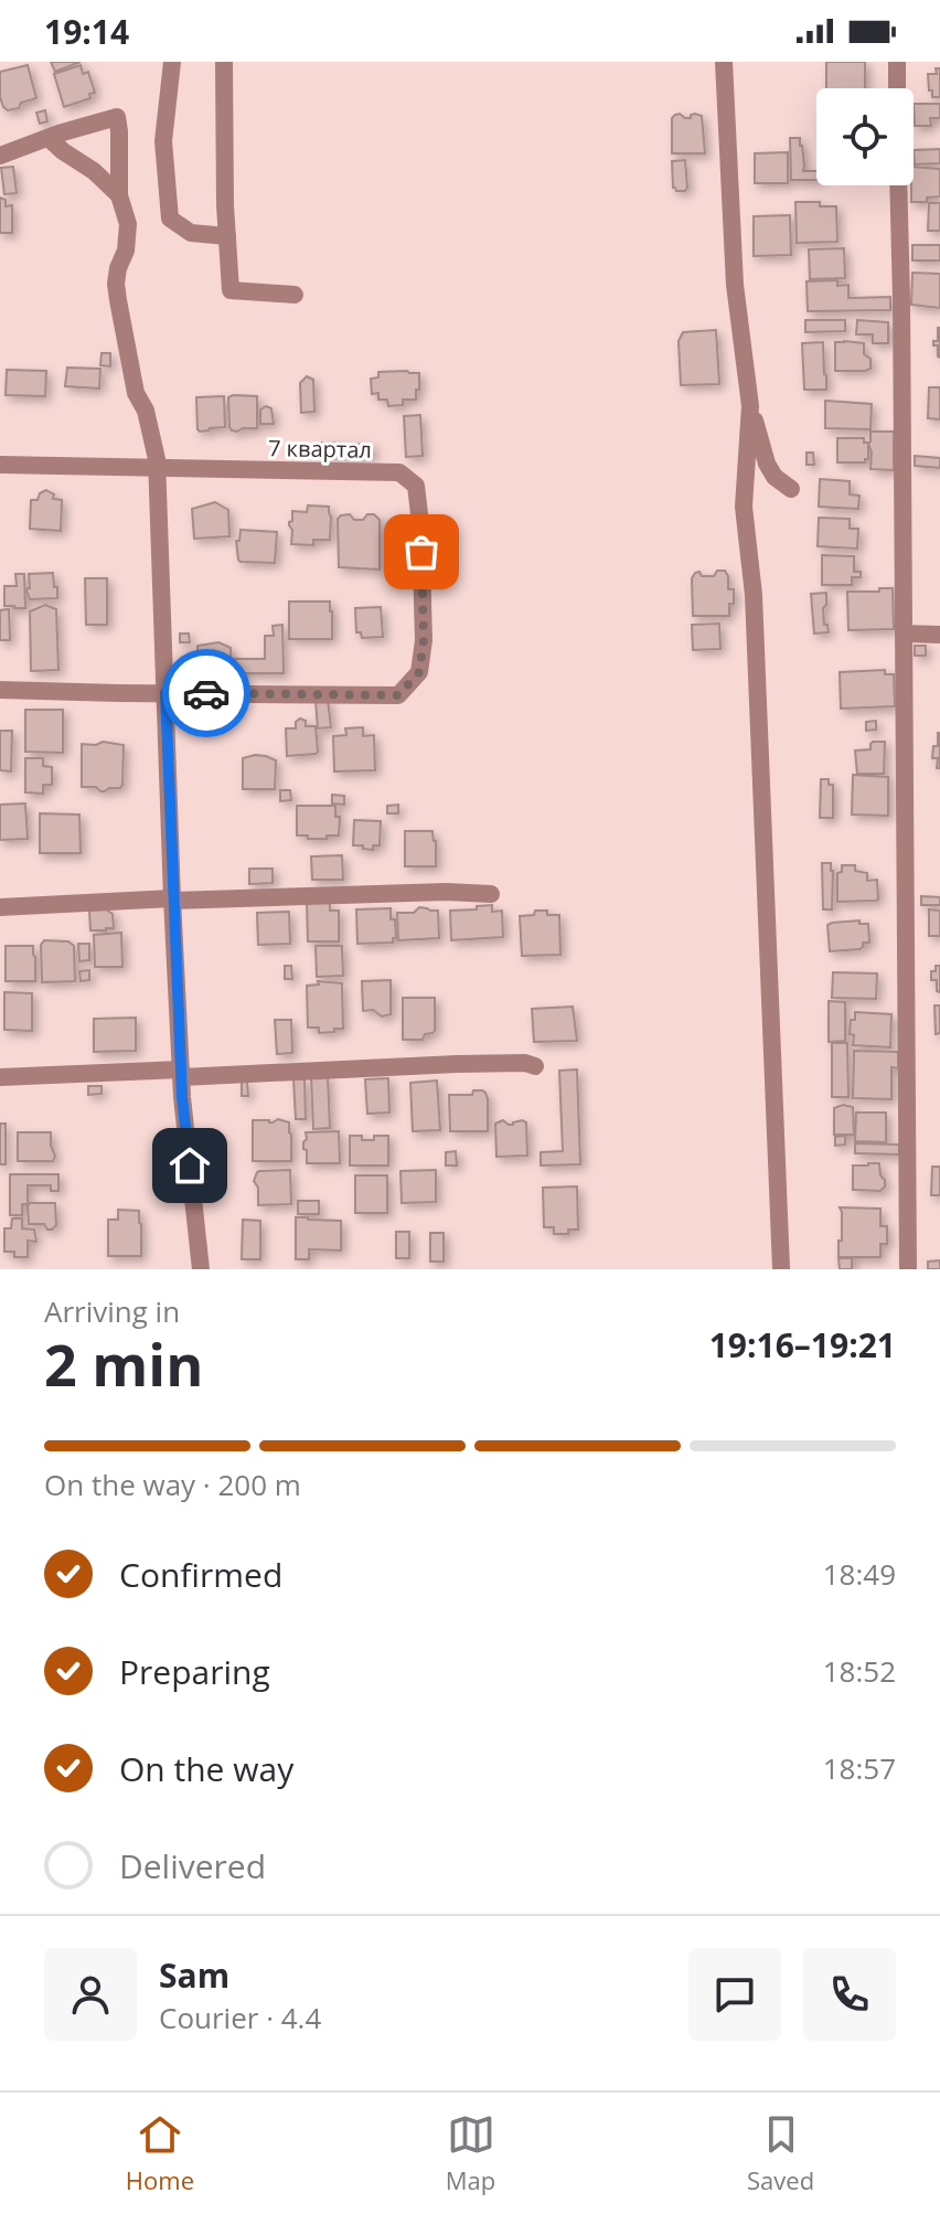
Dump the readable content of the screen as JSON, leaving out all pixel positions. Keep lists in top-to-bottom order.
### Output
{
  "streets": {
    "street": ["7 квартал"]
  },
  "page": {
    "status": "19:14",
    "heading": ["2 min", "Arriving in", "19:16–19:21"],
    "panel": ["Sam", "Courier · 4.4"],
    "bar": "On the way · 200 m",
    "list": [
      ["Confirmed", "18:49"],
      ["Preparing", "18:52"],
      ["On the way", "18:57"],
      "Delivered"
    ],
    "tabs": ["Home", "Map", "Saved"]
  }
}
